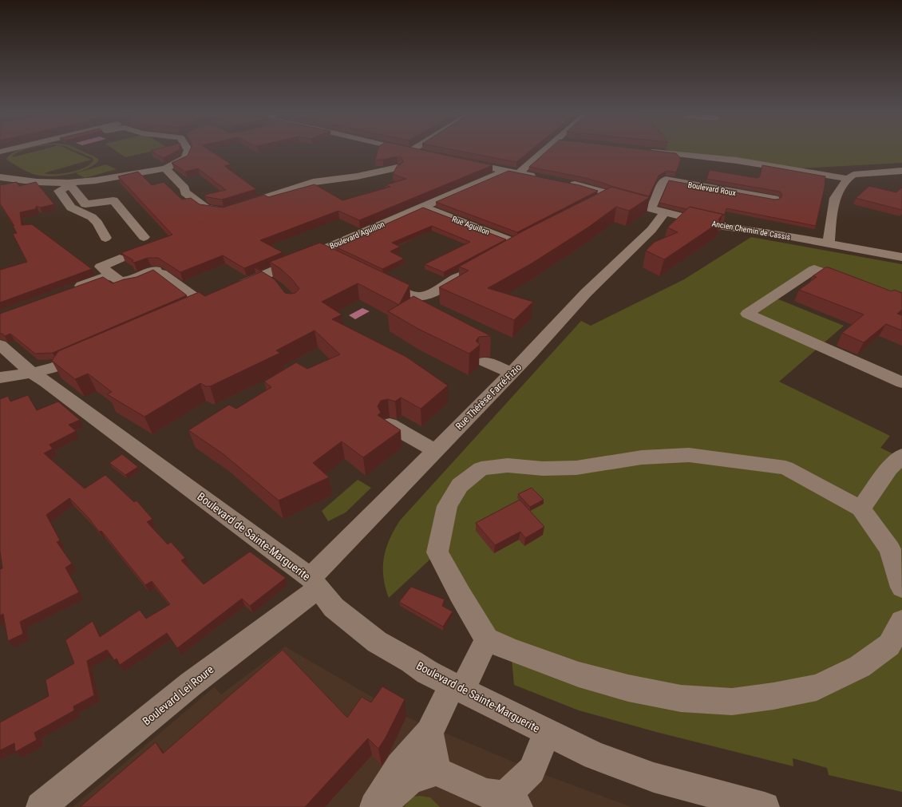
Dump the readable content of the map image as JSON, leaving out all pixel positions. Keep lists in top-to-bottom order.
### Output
{
  "streets": {
    "street": [
      "Boulevard Roux",
      "Rue Aguillon",
      "Ancien Chemin de Cassis",
      "Boulevard Aguillon",
      "Rue Thérèse Farré-Fizio",
      "Boulevard de Sainte-Marguerite",
      "Boulevard Lei Roure"
    ]
  },
  "crossings": [
    ["Boulevard Roux", "Ancien Chemin de Cassis"],
    ["Rue Aguillon", "Boulevard Aguillon"],
    ["Ancien Chemin de Cassis", "Rue Thérèse Farré-Fizio"],
    ["Rue Thérèse Farré-Fizio", "Boulevard de Sainte-Marguerite"],
    ["Rue Thérèse Farré-Fizio", "Boulevard Lei Roure"],
    ["Boulevard de Sainte-Marguerite", "Boulevard Lei Roure"]
  ]
}
